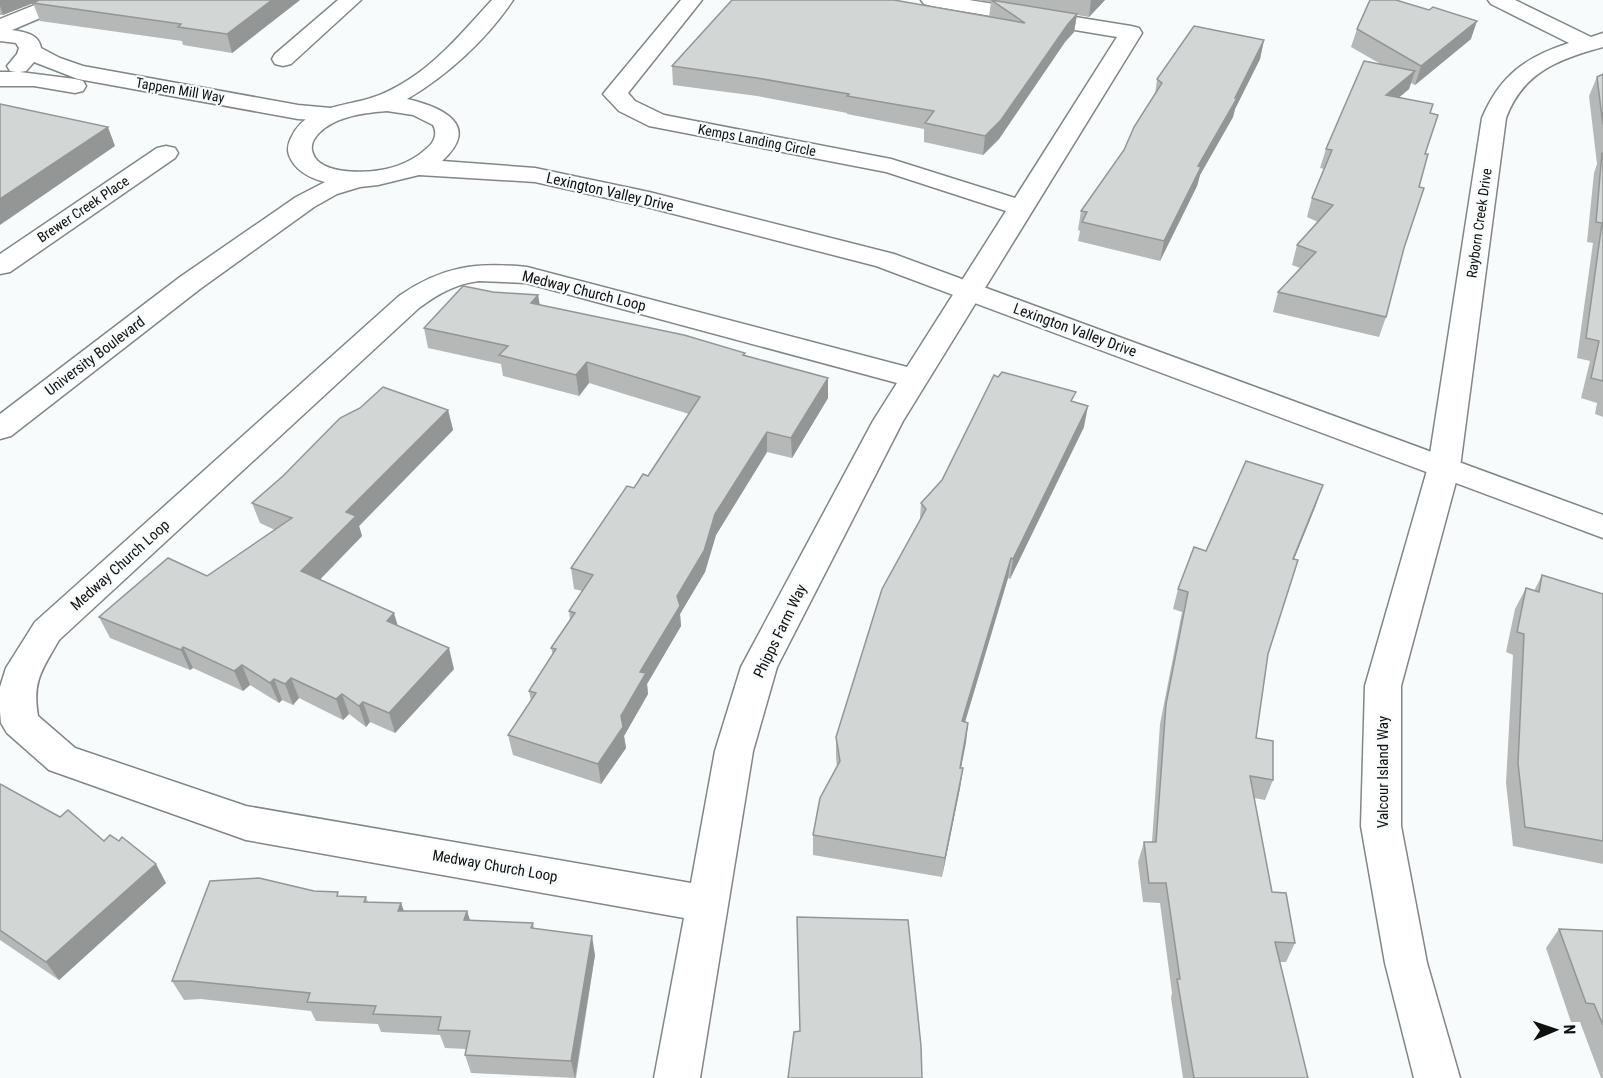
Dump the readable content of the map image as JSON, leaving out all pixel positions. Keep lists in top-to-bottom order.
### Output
{
  "streets": {
    "street": [
      "Tappen Mill Way",
      "Kemps Landing Circle",
      "Lexington Valley Drive",
      "Brewer Creek Place",
      "Rayborn Creek Drive",
      "Medway Church Loop",
      "University Boulevard",
      "Phipps Farm Way",
      "Valcour Island Way"
    ]
  },
  "crossings": [
    ["Tappen Mill Way", "University Boulevard"],
    ["Lexington Valley Drive", "Rayborn Creek Drive"],
    ["Lexington Valley Drive", "Phipps Farm Way"],
    ["Lexington Valley Drive", "Valcour Island Way"],
    ["Rayborn Creek Drive", "Valcour Island Way"],
    ["Medway Church Loop", "Phipps Farm Way"]
  ],
  "north": "right"
}
